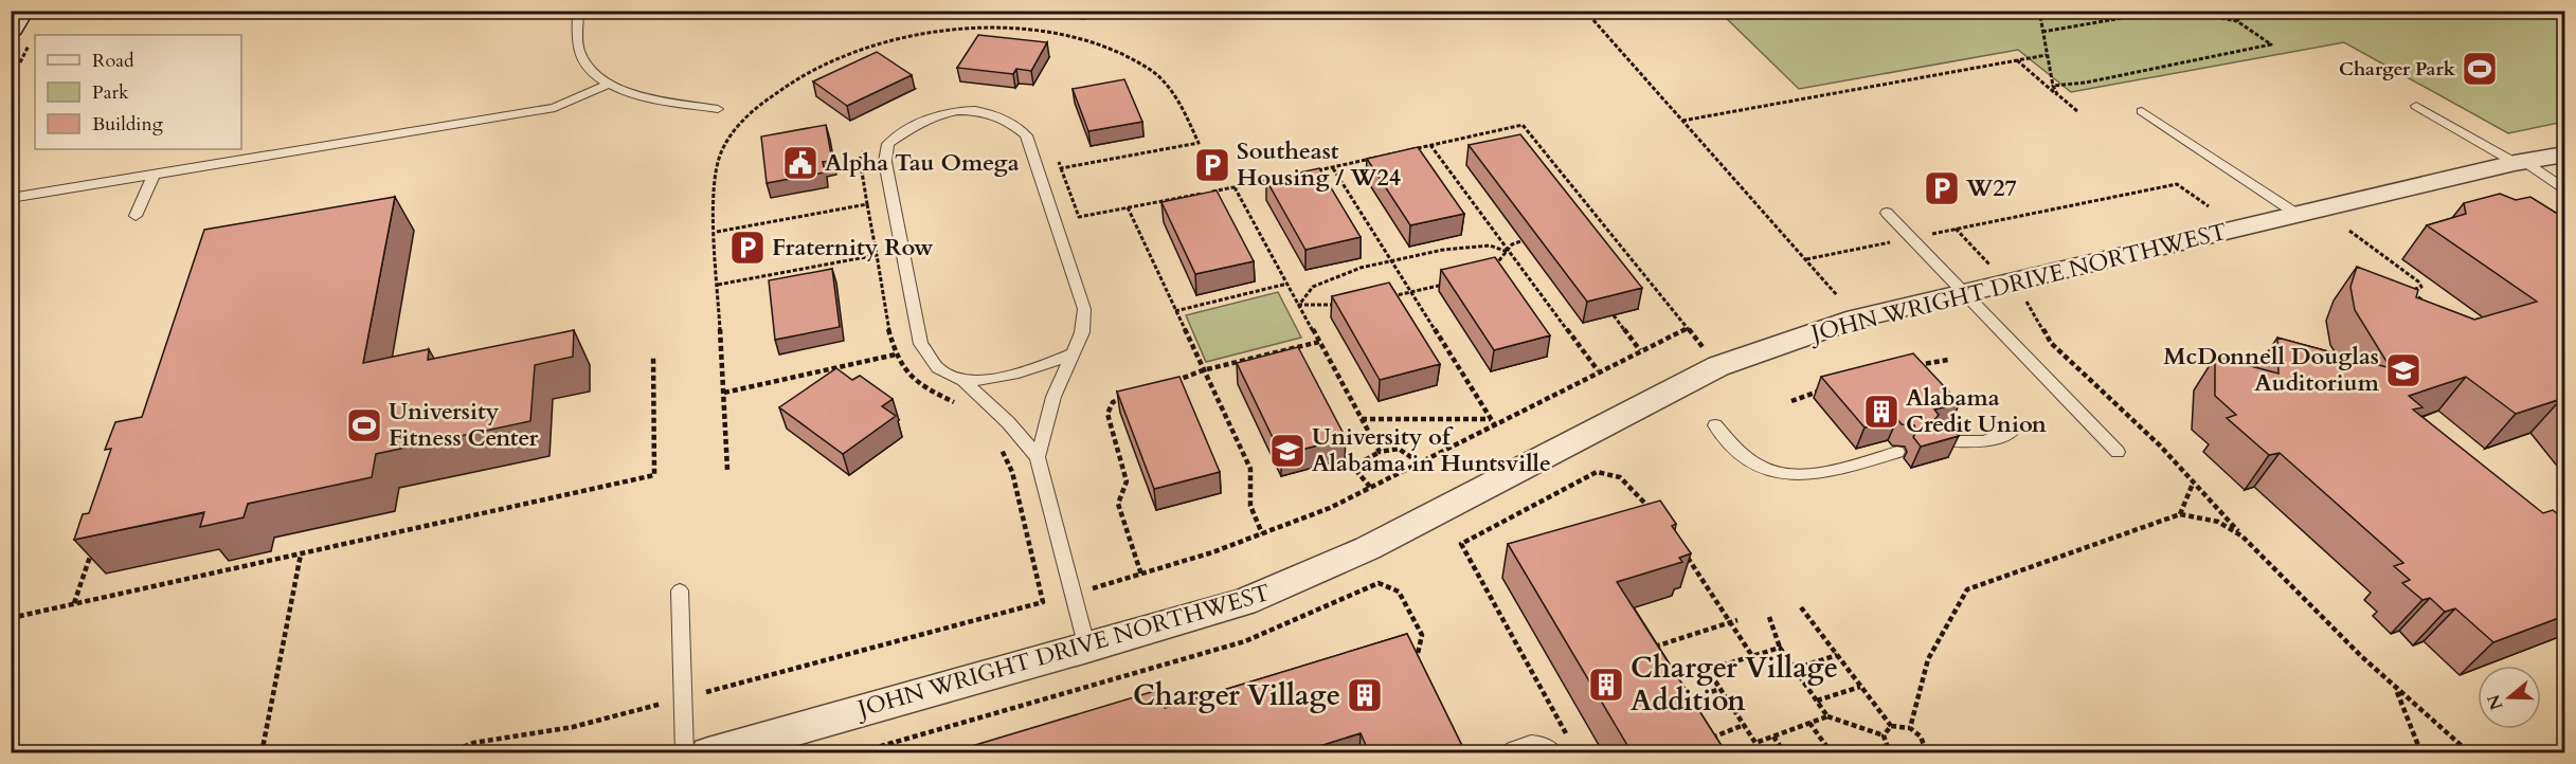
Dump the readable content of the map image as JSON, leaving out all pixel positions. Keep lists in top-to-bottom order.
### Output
{
  "streets": {
    "street": ["JOHN WRIGHT DRIVE NORTHWEST"]
  },
  "places": {
    "sports": ["Charger Park", "University Fitness Center"],
    "public building": ["Alpha Tau Omega"],
    "parking": ["Southeast Housing / W24", "W27", "Fraternity Row"],
    "school or university": ["McDonnell Douglas Auditorium", "University of Alabama in Huntsville"],
    "building": ["Alabama Credit Union", "Charger Village Addition", "Charger Village"]
  },
  "legend": ["Road", "Park", "Building"],
  "north": "left"
}
